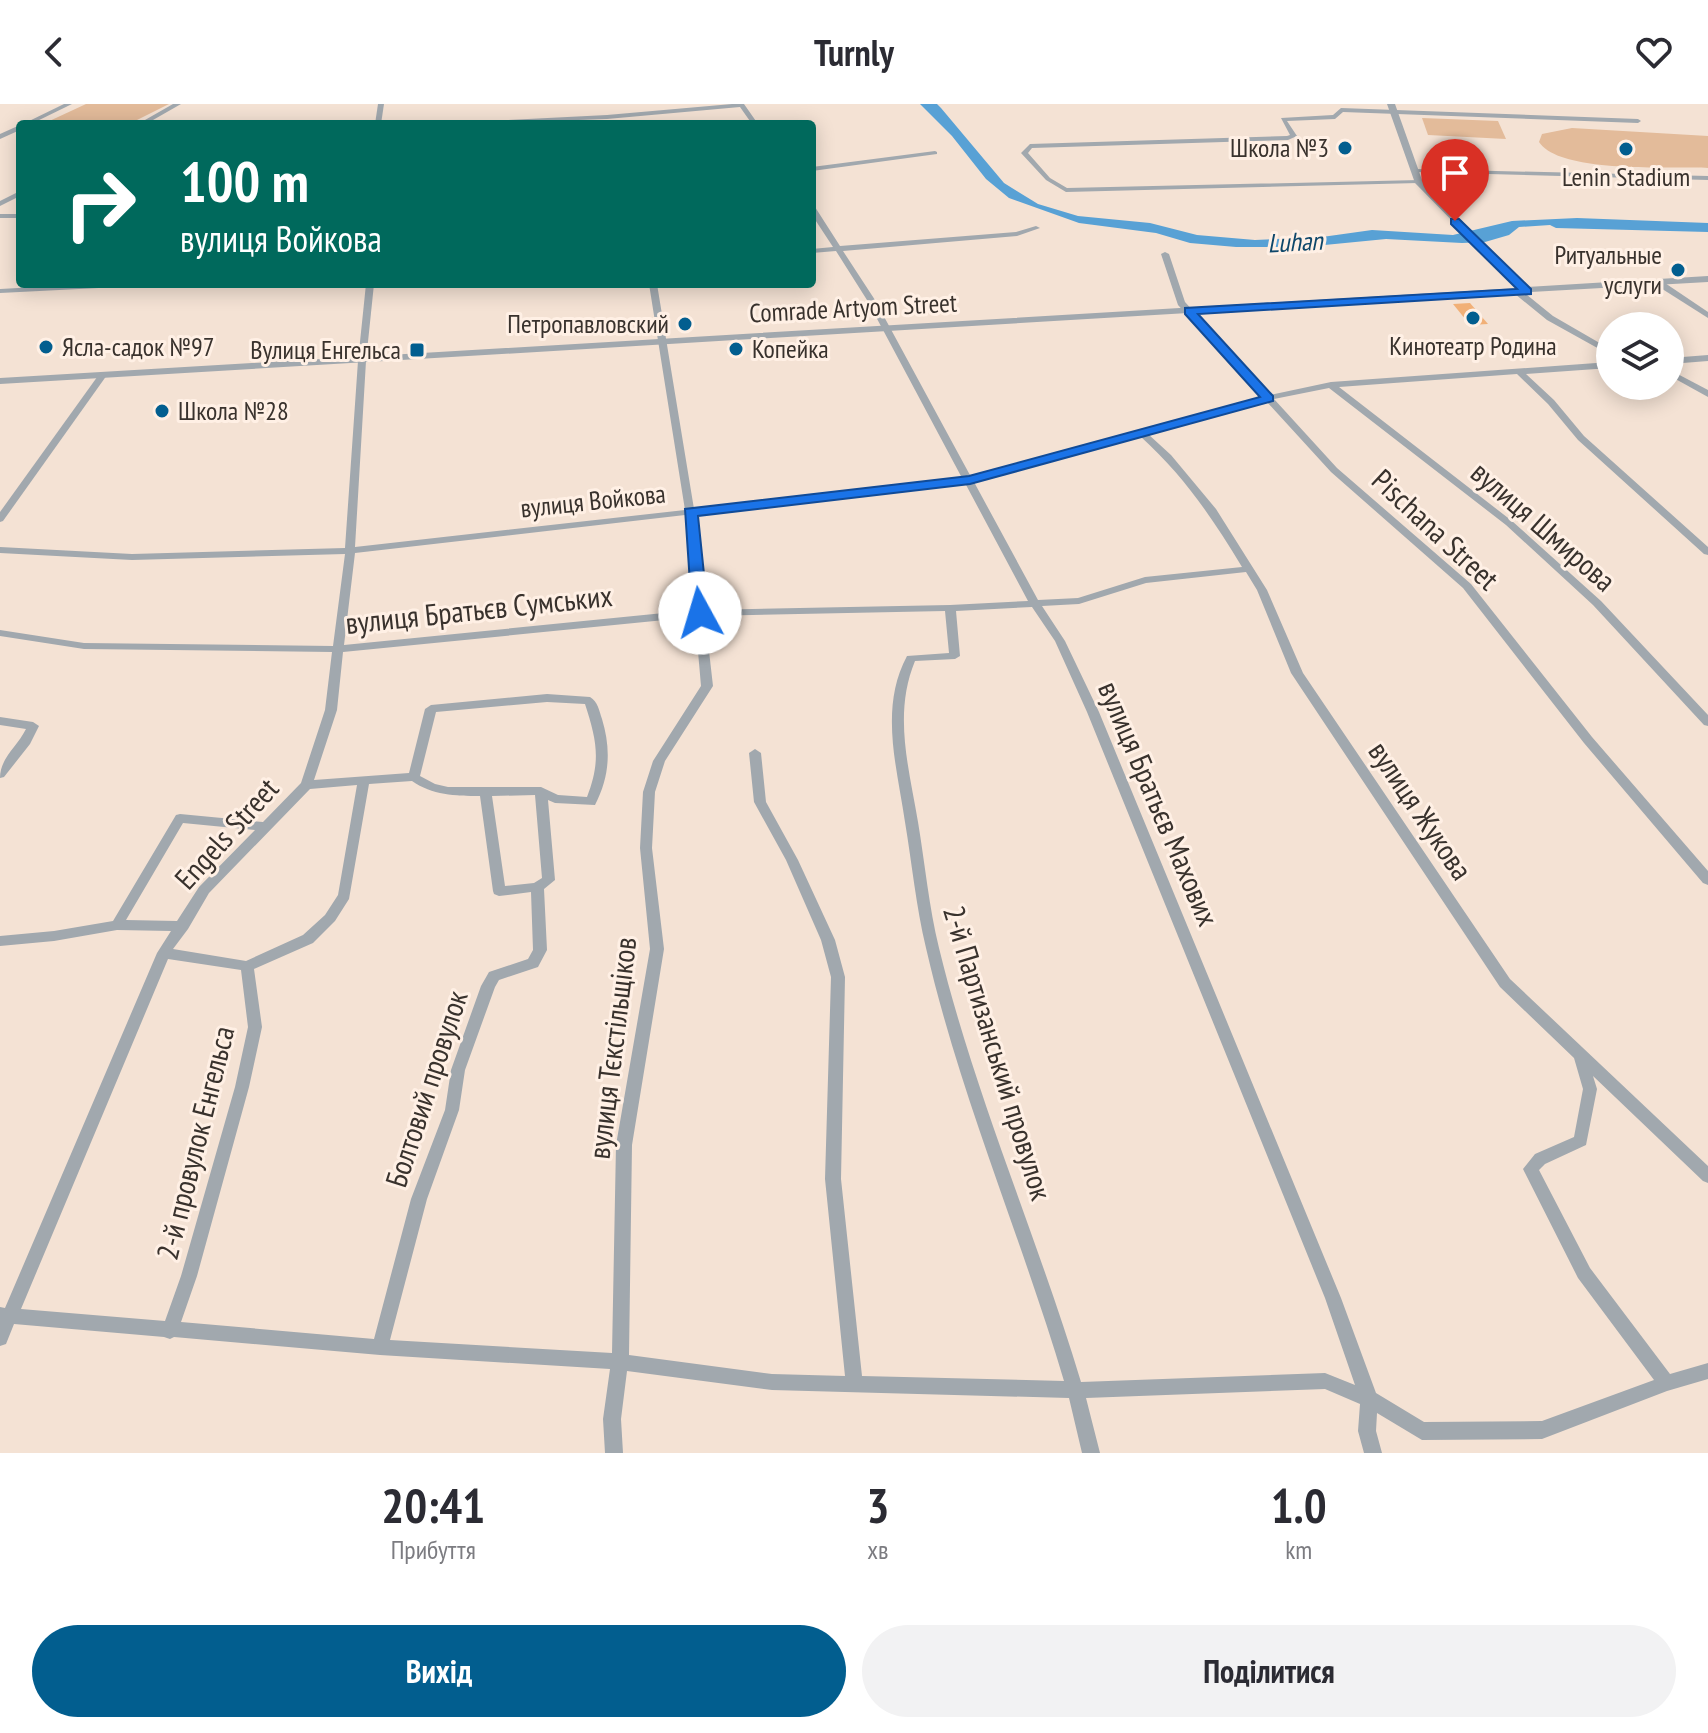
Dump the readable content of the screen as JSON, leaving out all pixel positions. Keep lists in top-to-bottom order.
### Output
{
  "streets": {
    "street": [
      "Comrade Artyom Street",
      "вулиця Войкова",
      "вулиця Шмирова",
      "Pischana Street",
      "вулиця Братьєв Сумських",
      "вулиця Братьєв Махових",
      "вулиця Жукова",
      "Engels Street",
      "вулиця Тєкстільщіков",
      "2-й Партизанський провулок",
      "Болтовий провулок",
      "2-й провулок Енгельса"
    ]
  },
  "crossings": [
    ["Comrade Artyom Street", "Pischana Street"],
    ["Comrade Artyom Street", "вулиця Братьєв Махових"],
    ["Comrade Artyom Street", "Engels Street"],
    ["Comrade Artyom Street", "вулиця Тєкстільщіков"],
    ["вулиця Войкова", "вулиця Шмирова"],
    ["вулиця Войкова", "Pischana Street"],
    ["вулиця Войкова", "вулиця Братьєв Махових"],
    ["вулиця Войкова", "вулиця Жукова"],
    ["вулиця Войкова", "Engels Street"],
    ["вулиця Войкова", "вулиця Тєкстільщіков"],
    ["вулиця Братьєв Сумських", "вулиця Братьєв Махових"],
    ["вулиця Братьєв Сумських", "вулиця Жукова"],
    ["вулиця Братьєв Сумських", "Engels Street"],
    ["вулиця Братьєв Сумських", "вулиця Тєкстільщіков"],
    ["вулиця Братьєв Сумських", "2-й Партизанський провулок"]
  ],
  "water": ["Luhan"],
  "places": {
    "other": [
      "Школа №3",
      "Lenin Stadium",
      "Ритуальные услуги",
      "Кинотеатр Родина",
      "Петропавловский",
      "Ясла-садок №97",
      "Копейка",
      "Школа №28"
    ],
    "transit": ["Вулиця Енгельса"]
  },
  "page": {
    "header": "Turnly",
    "turn": ["100 m", "вулиця Войкова"],
    "eta": [
      "20:41",
      "Прибуття",
      "3",
      "хв",
      "1.0",
      "km"
    ],
    "buttons": ["Вихід", "Поділитися"]
  }
}
